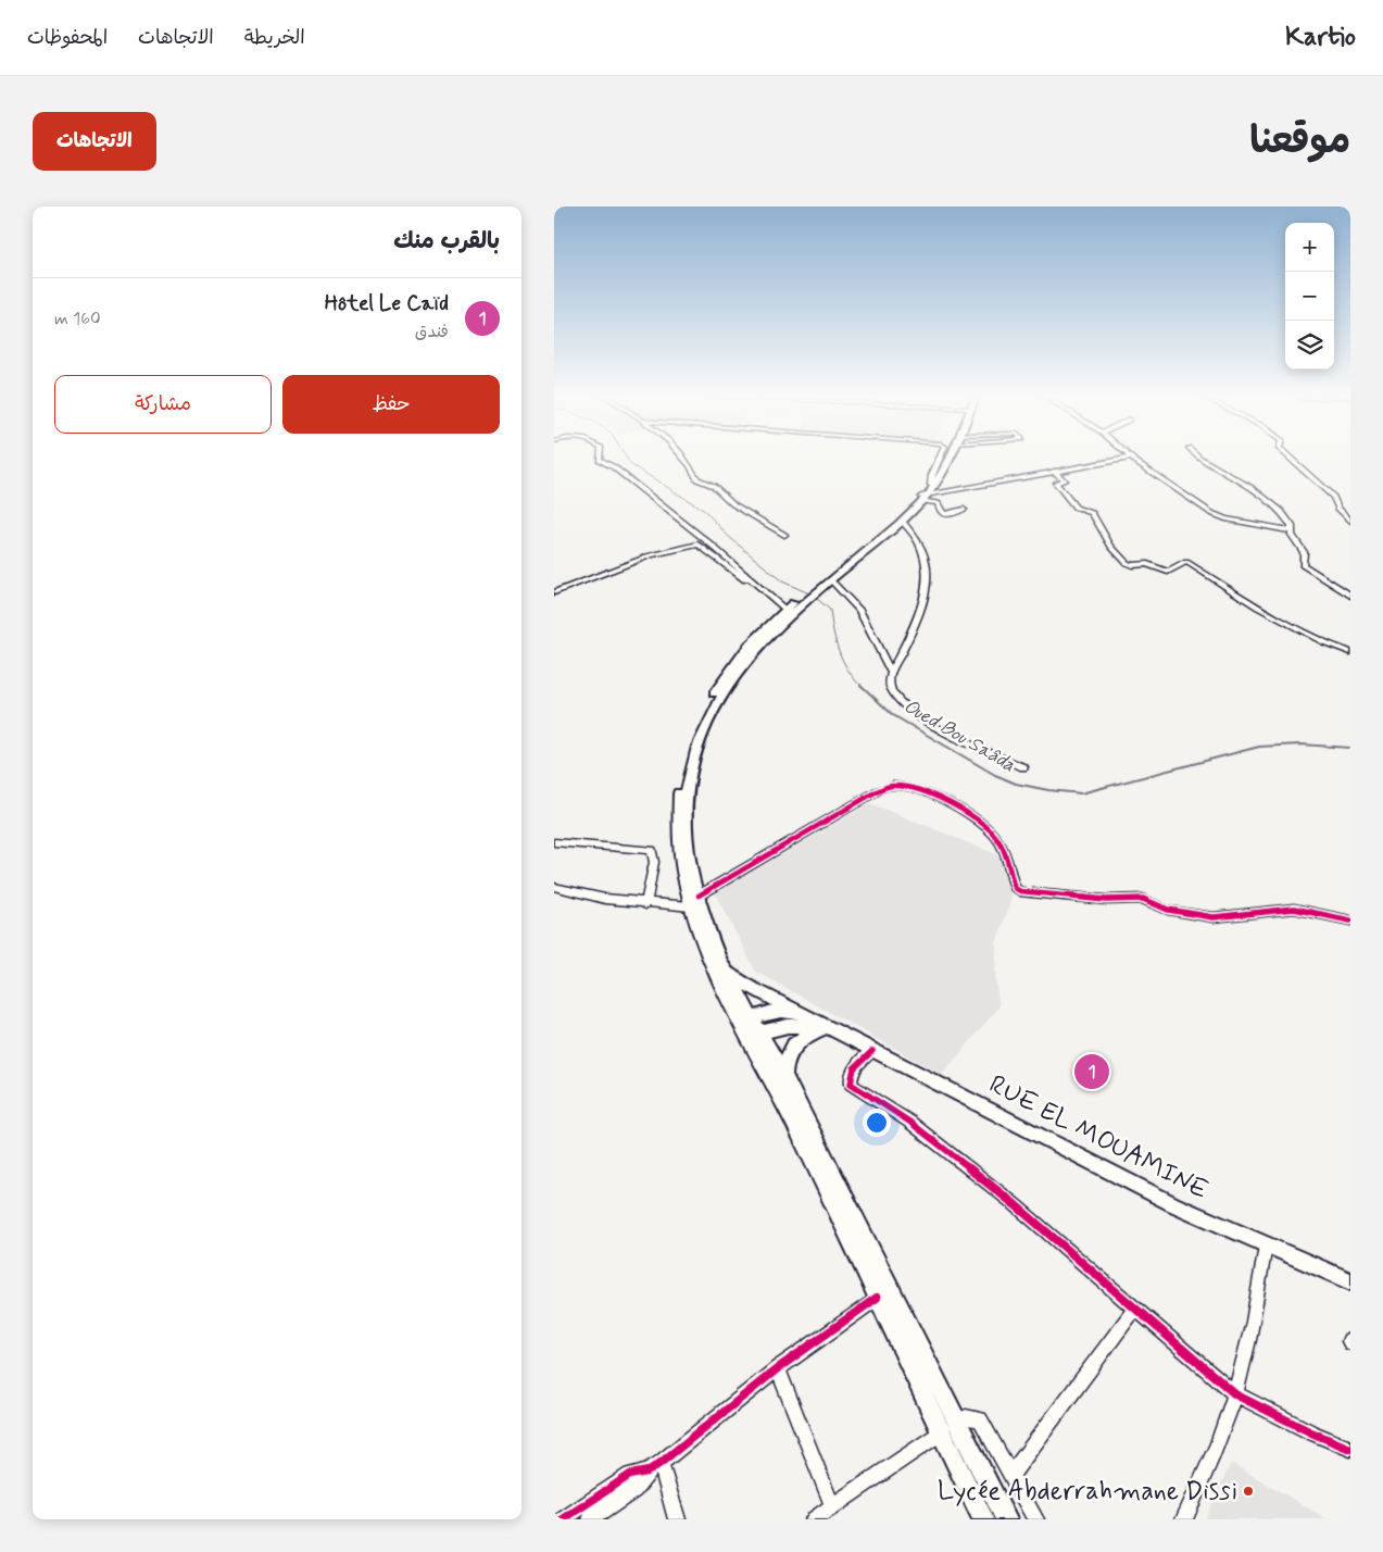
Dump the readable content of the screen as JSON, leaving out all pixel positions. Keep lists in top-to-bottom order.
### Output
{
  "streets": {
    "main road": ["RUE EL MOUAMINE"]
  },
  "water": ["Oued Bou Saâda"],
  "places": ["Lycée Abderrahmane Dissi"],
  "page": {
    "header": "Kartio",
    "nav": ["الخريطة", "الاتجاهات", "المحفوظات"],
    "title": "موقعنا",
    "buttons": [
      "الاتجاهات",
      ["حفظ", "مشاركة"]
    ],
    "heading": "بالقرب منك",
    "map_buttons": ["+", "−"],
    "list": [
      {
        "mark": "1",
        "name": "Hôtel Le Caïd",
        "note": "فندق",
        "value": "160 m"
      }
    ],
    "pins": "1"
  }
}
